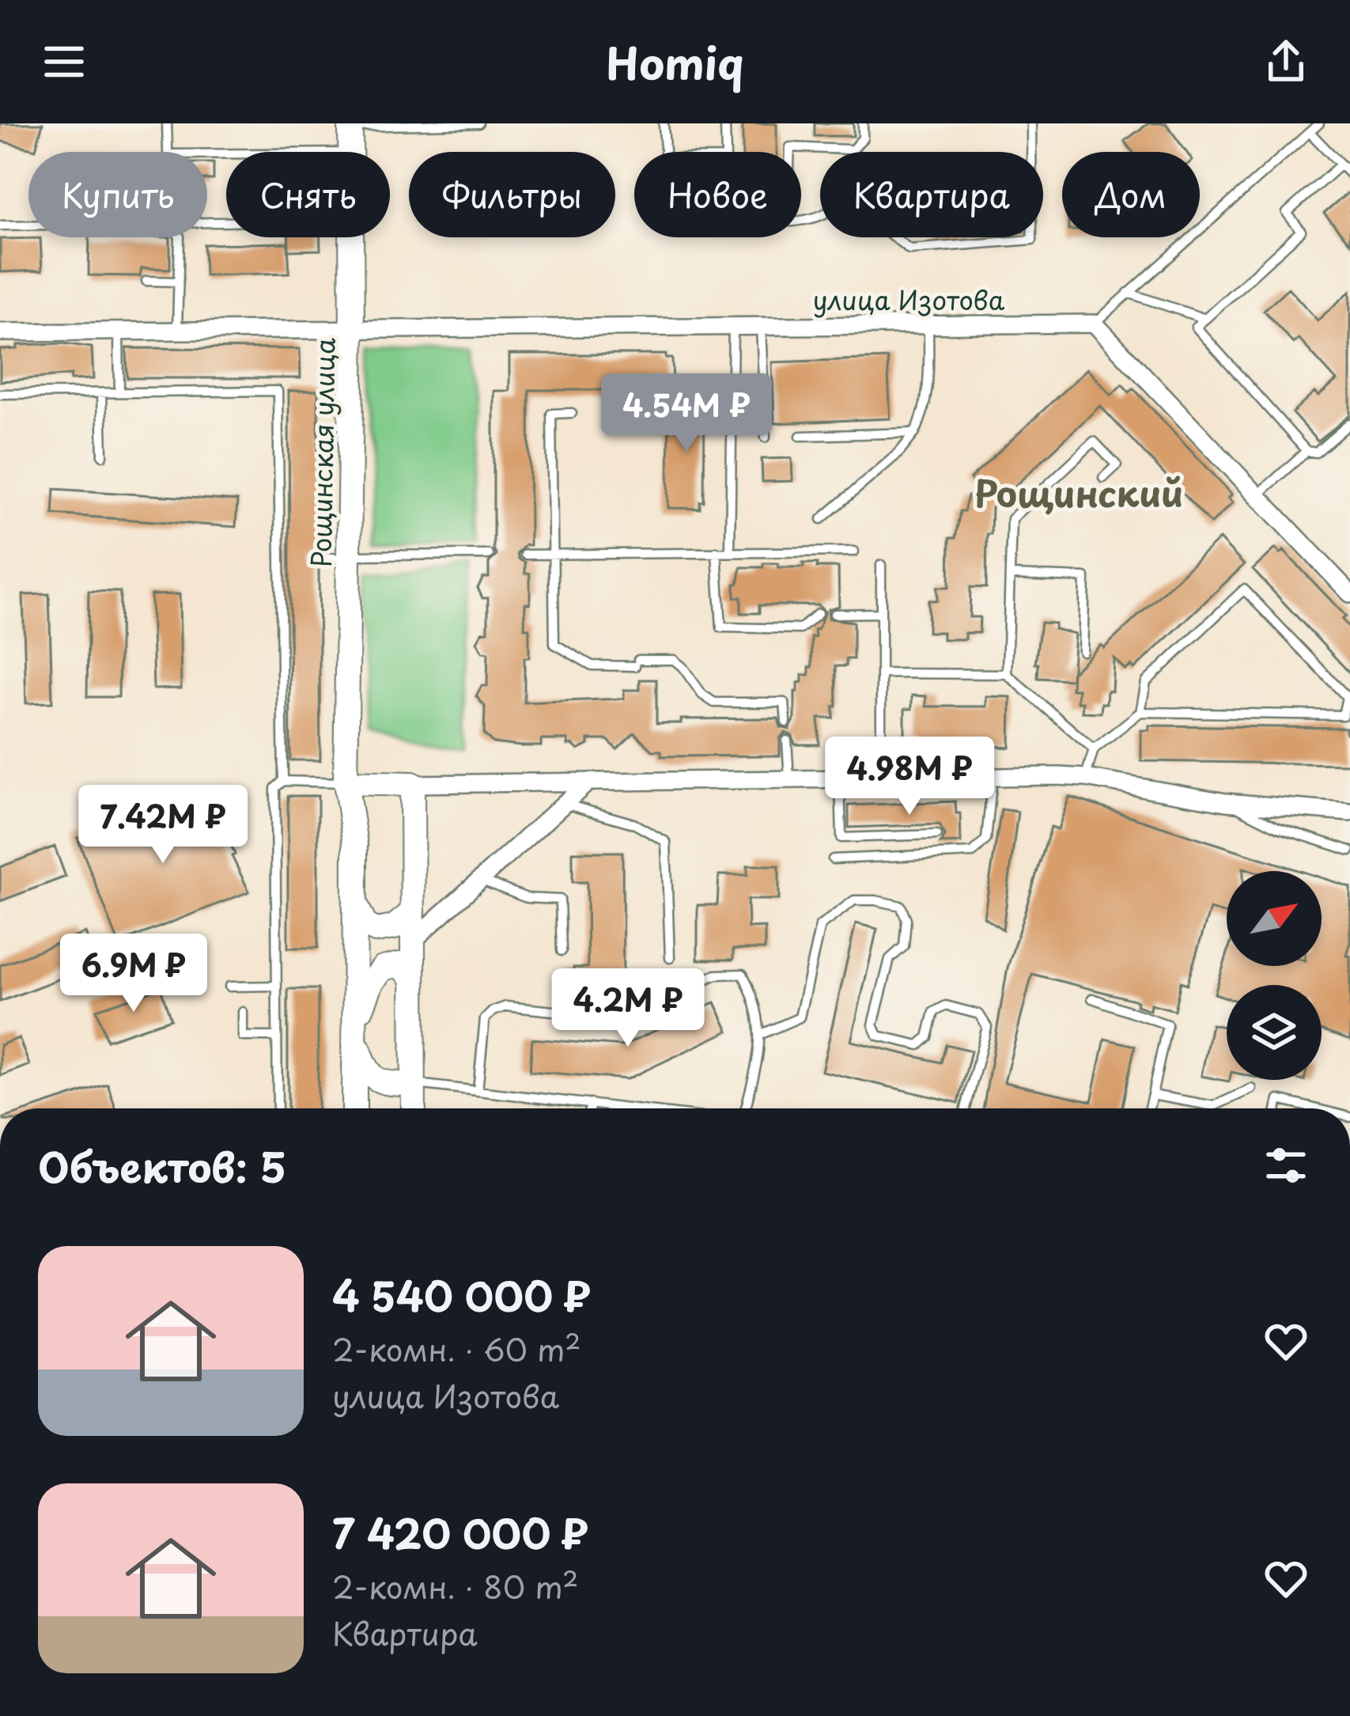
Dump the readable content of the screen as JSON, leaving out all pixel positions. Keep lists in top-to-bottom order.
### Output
{
  "streets": {
    "street": ["улица Изотова", "Рощинская улица"]
  },
  "crossings": [
    ["улица Изотова", "Рощинская улица"]
  ],
  "districts": ["Рощинский"],
  "north": "top right",
  "page": {
    "header": "Homiq",
    "chip": [
      "Купить",
      "Снять",
      "Фильтры",
      "Новое",
      "Квартира",
      "Дом"
    ],
    "price": [
      "4.54M ₽",
      "4.98M ₽",
      "7.42M ₽",
      "6.9M ₽",
      "4.2M ₽"
    ],
    "heading": "Объектов: 5",
    "list": [
      {
        "name": "4 540 000 ₽",
        "note": "2-комн. · 60 m² · улица Изотова"
      },
      {
        "name": "7 420 000 ₽",
        "note": "2-комн. · 80 m² · Квартира"
      }
    ]
  }
}
